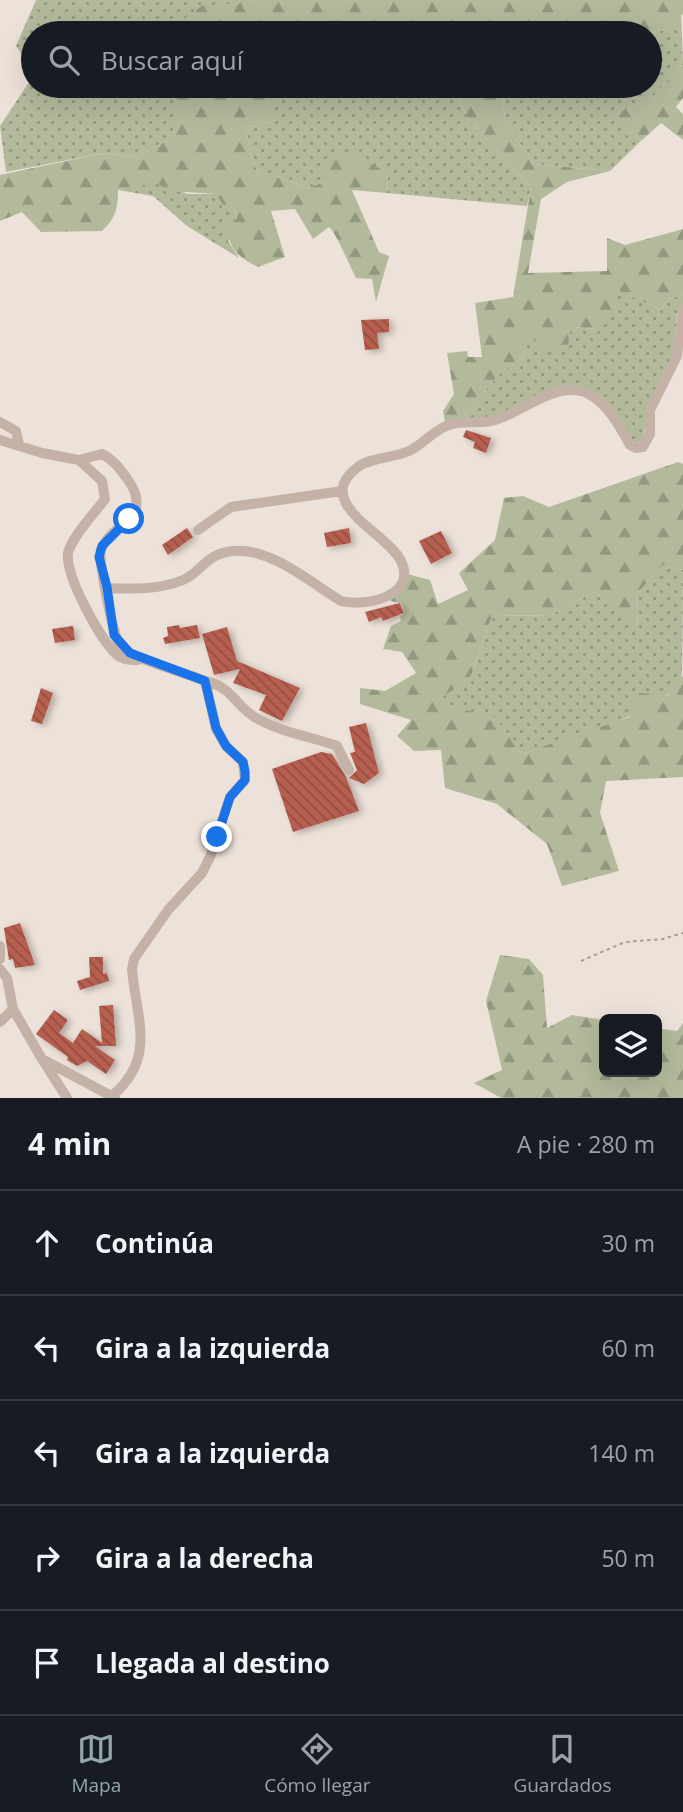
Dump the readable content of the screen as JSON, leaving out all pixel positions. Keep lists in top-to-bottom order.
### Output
{
  "page": {
    "search": "Buscar aquí",
    "heading": ["4 min", "A pie · 280 m"],
    "list": [
      ["Continúa", "30 m"],
      ["Gira a la izquierda", "60 m"],
      ["Gira a la izquierda", "140 m"],
      ["Gira a la derecha", "50 m"],
      "Llegada al destino"
    ],
    "nav": ["Mapa", "Cómo llegar", "Guardados"]
  }
}
